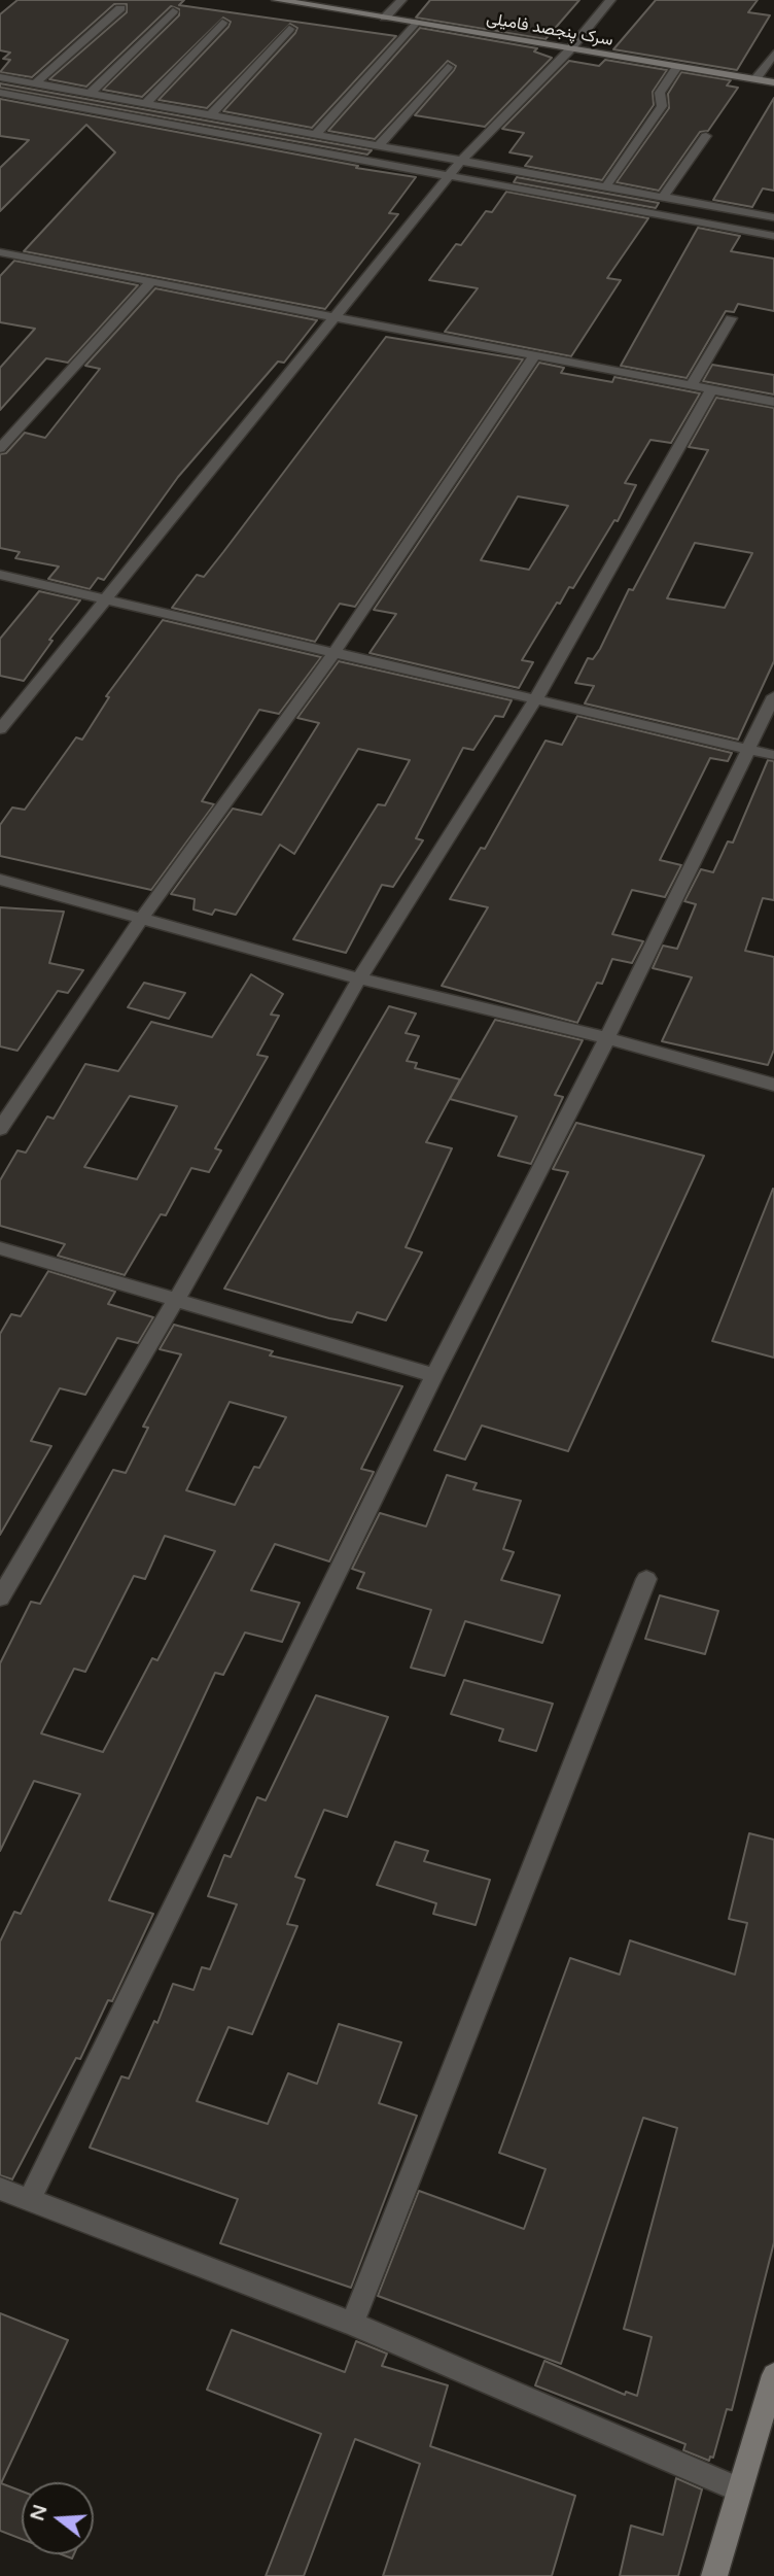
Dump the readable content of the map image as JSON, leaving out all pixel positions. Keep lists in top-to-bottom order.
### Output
{
  "streets": {
    "main road": ["سرک پنجصد فامیلی"]
  },
  "north": "left"
}
